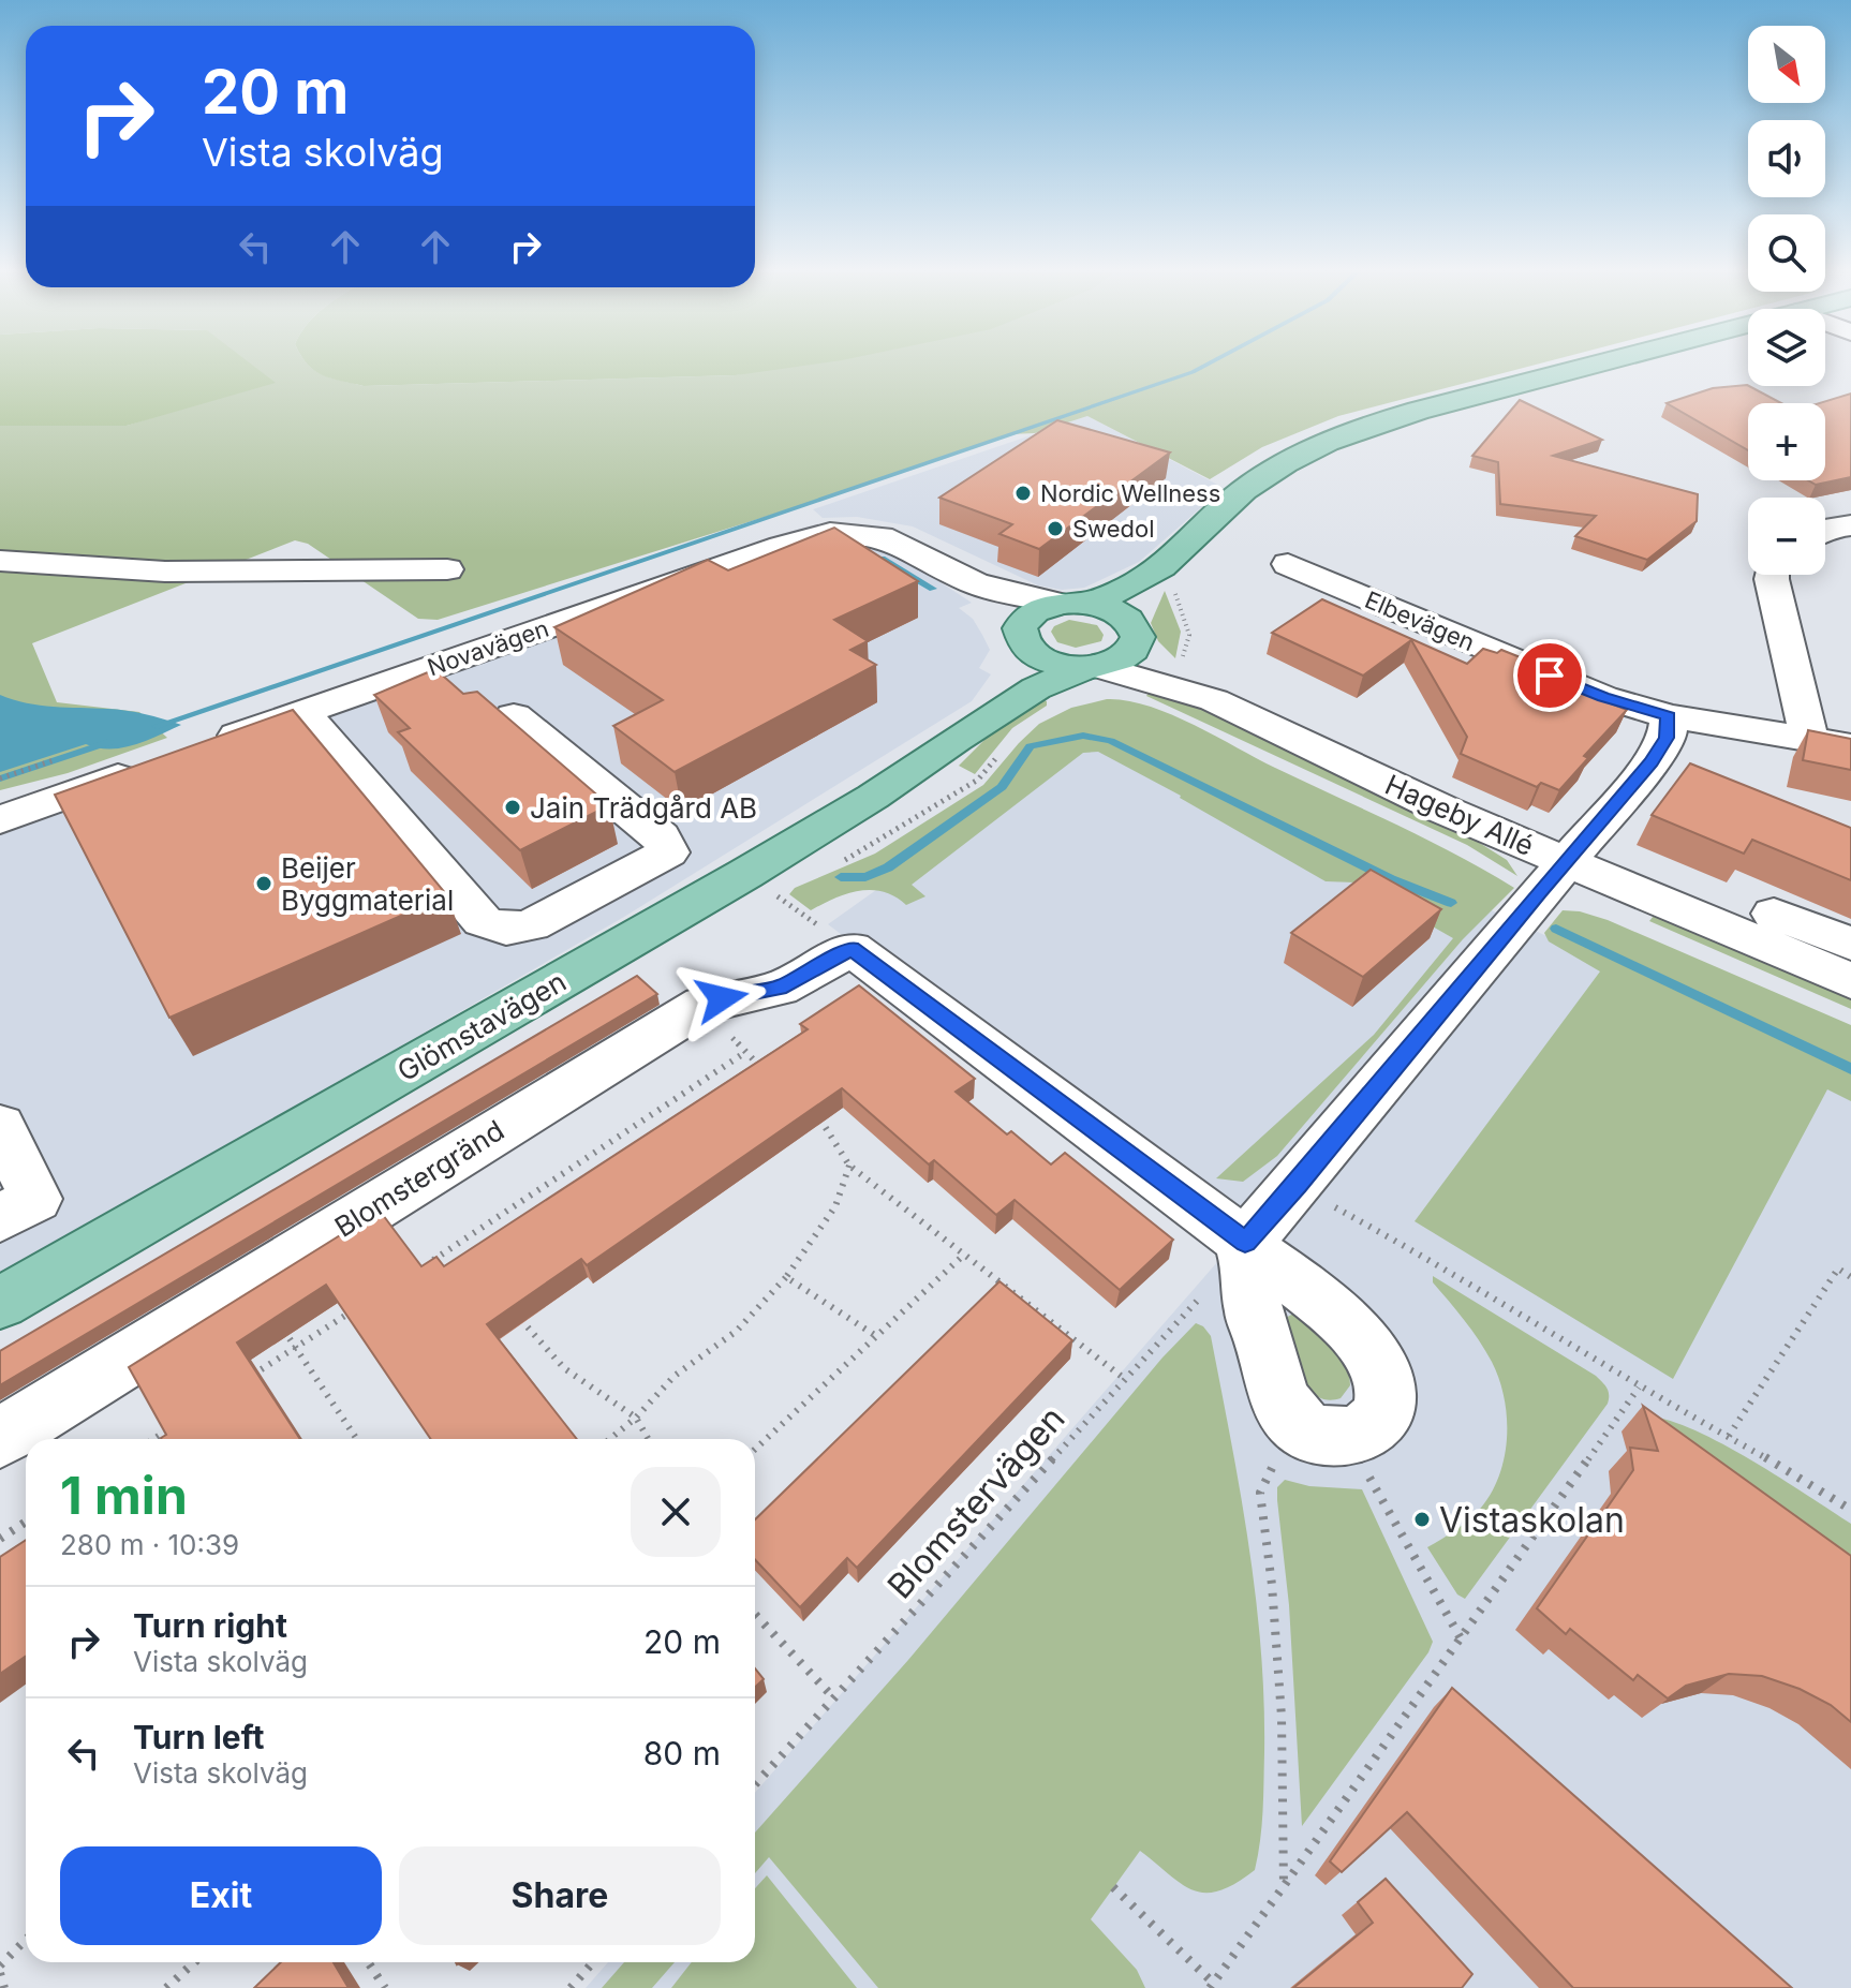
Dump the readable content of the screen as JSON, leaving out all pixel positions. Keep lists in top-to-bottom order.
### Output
{
  "streets": {
    "main road": ["Glömstavägen"],
    "street": [
      "Elbevägen",
      "Novavägen",
      "Hageby Allé",
      "Blomstergränd"
    ],
    "path": ["Blomstervägen"]
  },
  "crossings": [
    ["Novavägen", "Glömstavägen"],
    ["Hageby Allé", "Glömstavägen"]
  ],
  "places": [
    "Nordic Wellness",
    "Swedol",
    "Jain Trädgård AB",
    "Beijer Byggmaterial",
    "Vistaskolan"
  ],
  "north": "bottom right",
  "page": {
    "map_buttons": ["+", "−"],
    "turn": ["20 m", "Vista skolväg"],
    "heading": ["1 min", "280 m · 10:39"],
    "list": [
      {
        "name": "Turn right",
        "note": "Vista skolväg",
        "value": "20 m"
      },
      {
        "name": "Turn left",
        "note": "Vista skolväg",
        "value": "80 m"
      }
    ],
    "buttons": ["Exit", "Share"]
  }
}
